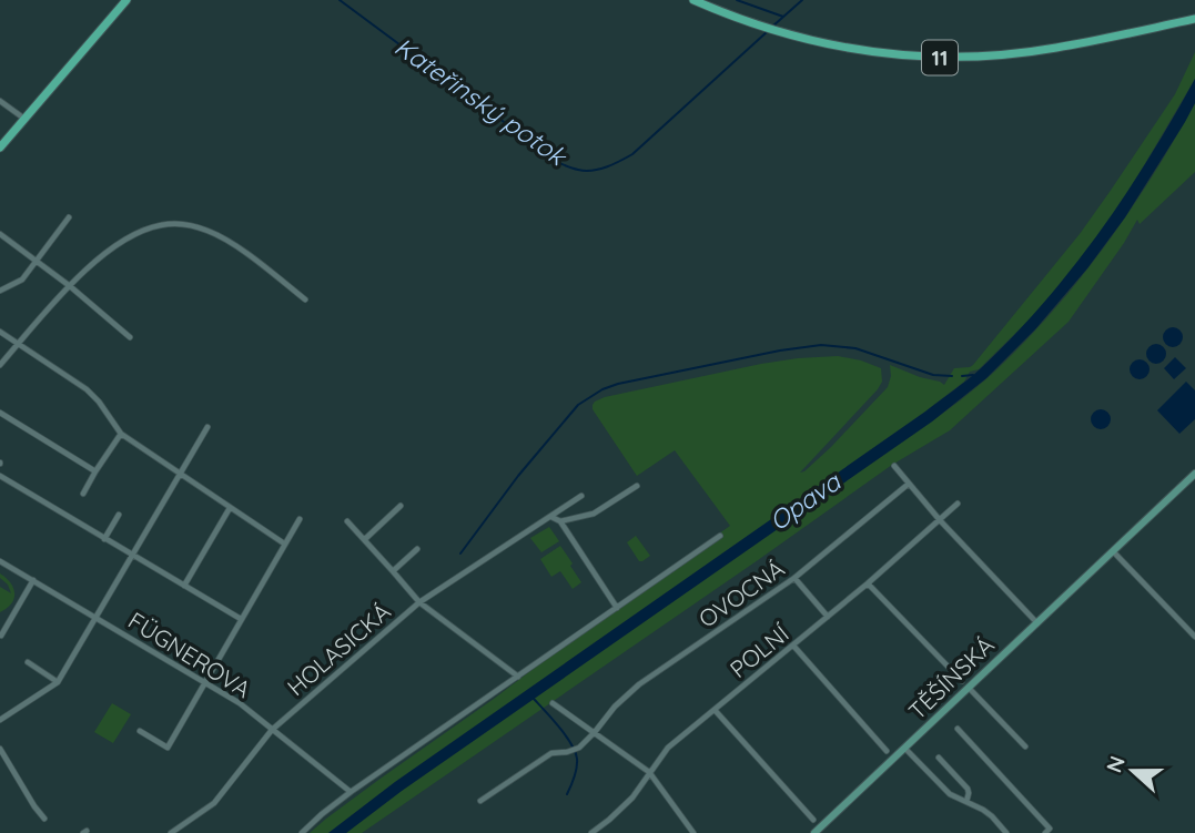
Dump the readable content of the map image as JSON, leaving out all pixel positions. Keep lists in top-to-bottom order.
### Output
{
  "streets": {
    "main road": ["11"],
    "street": [
      "OVOCNÁ",
      "HOLASICKÁ",
      "POLNÍ",
      "FÜGNEROVA",
      "TĚŠÍNSKÁ"
    ]
  },
  "crossings": [
    ["HOLASICKÁ", "FÜGNEROVA"]
  ],
  "water": ["Kateřinský potok", "Opava"],
  "north": "left"
}
